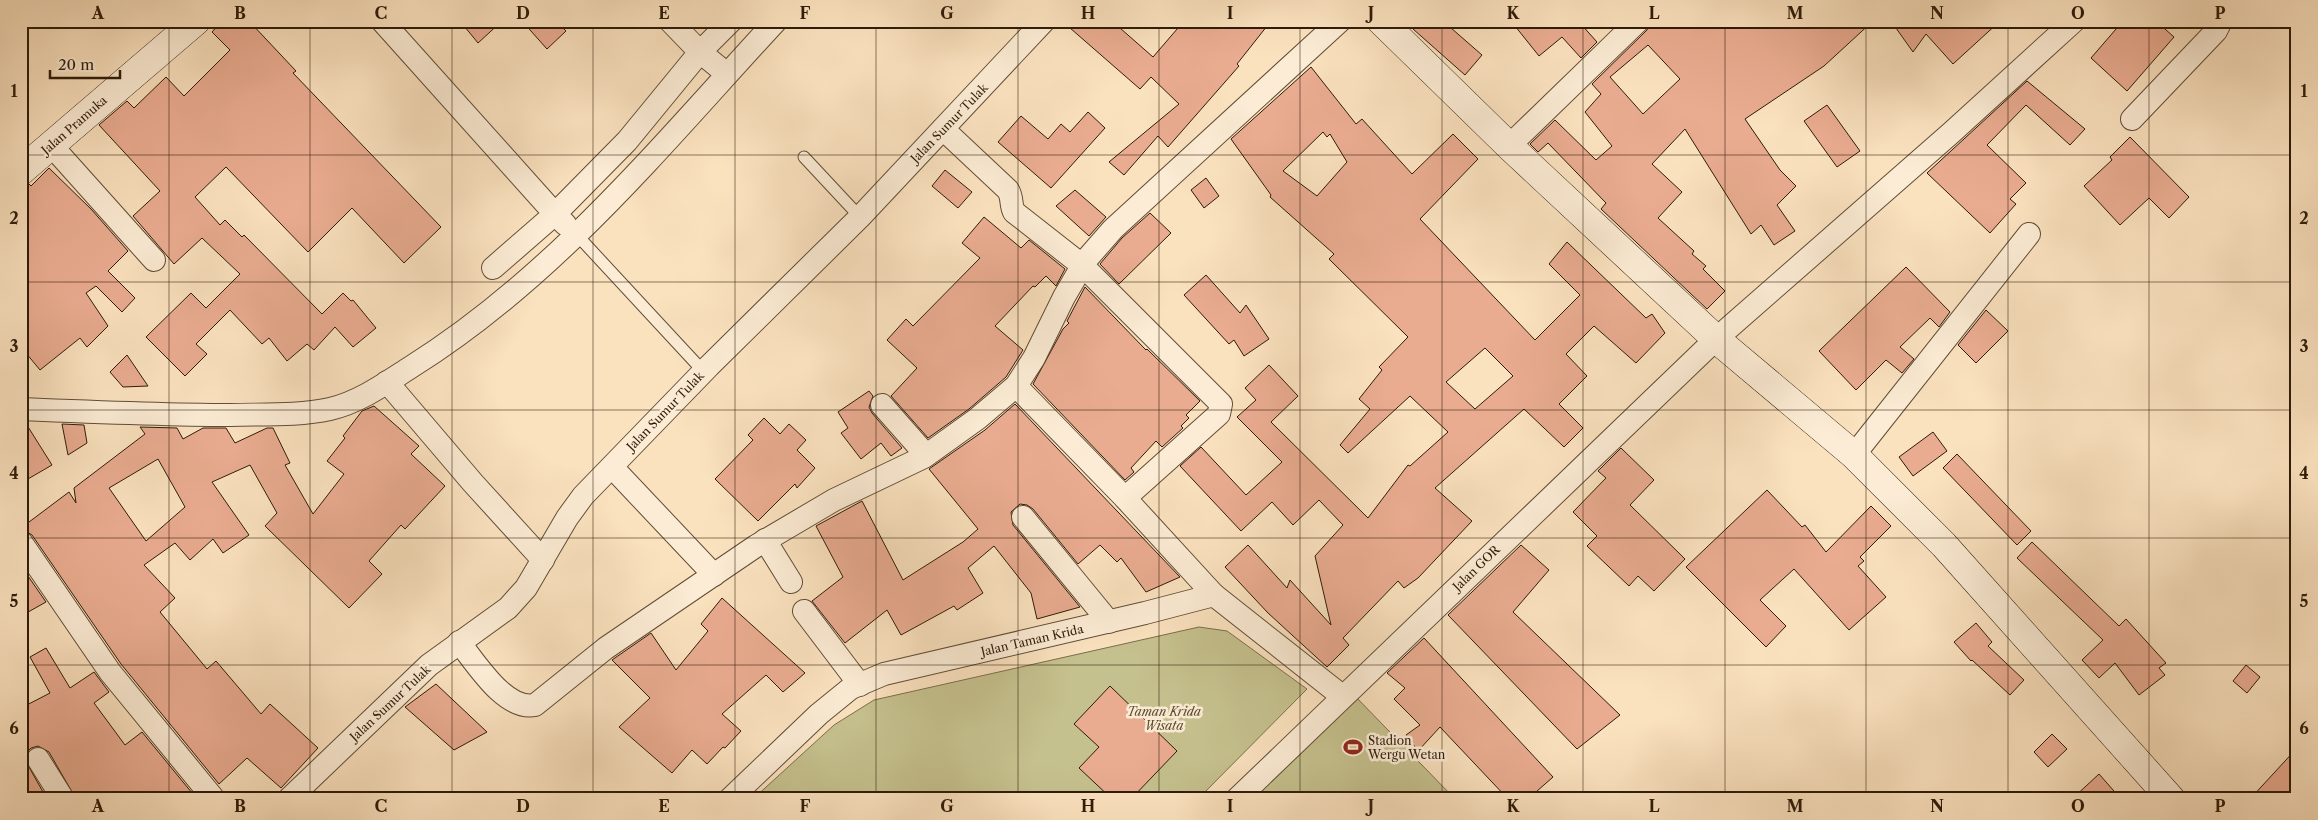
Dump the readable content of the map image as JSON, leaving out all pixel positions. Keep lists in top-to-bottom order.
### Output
{
  "streets": {
    "street": [
      "Jalan Sumur Tulak",
      "Jalan Pramuka",
      "Jalan GOR",
      "Jalan Taman Krida"
    ]
  },
  "parks": ["Taman Krida Wisata"],
  "places": {
    "sports": ["Stadion Wergu Wetan"]
  },
  "scale_bar": "20 m",
  "grid": {
    "columns": [
      "A",
      "B",
      "C",
      "D",
      "E",
      "F",
      "G",
      "H",
      "I",
      "J",
      "K",
      "L",
      "M",
      "N",
      "O",
      "P"
    ],
    "rows": [
      "1",
      "2",
      "3",
      "4",
      "5",
      "6"
    ]
  }
}
